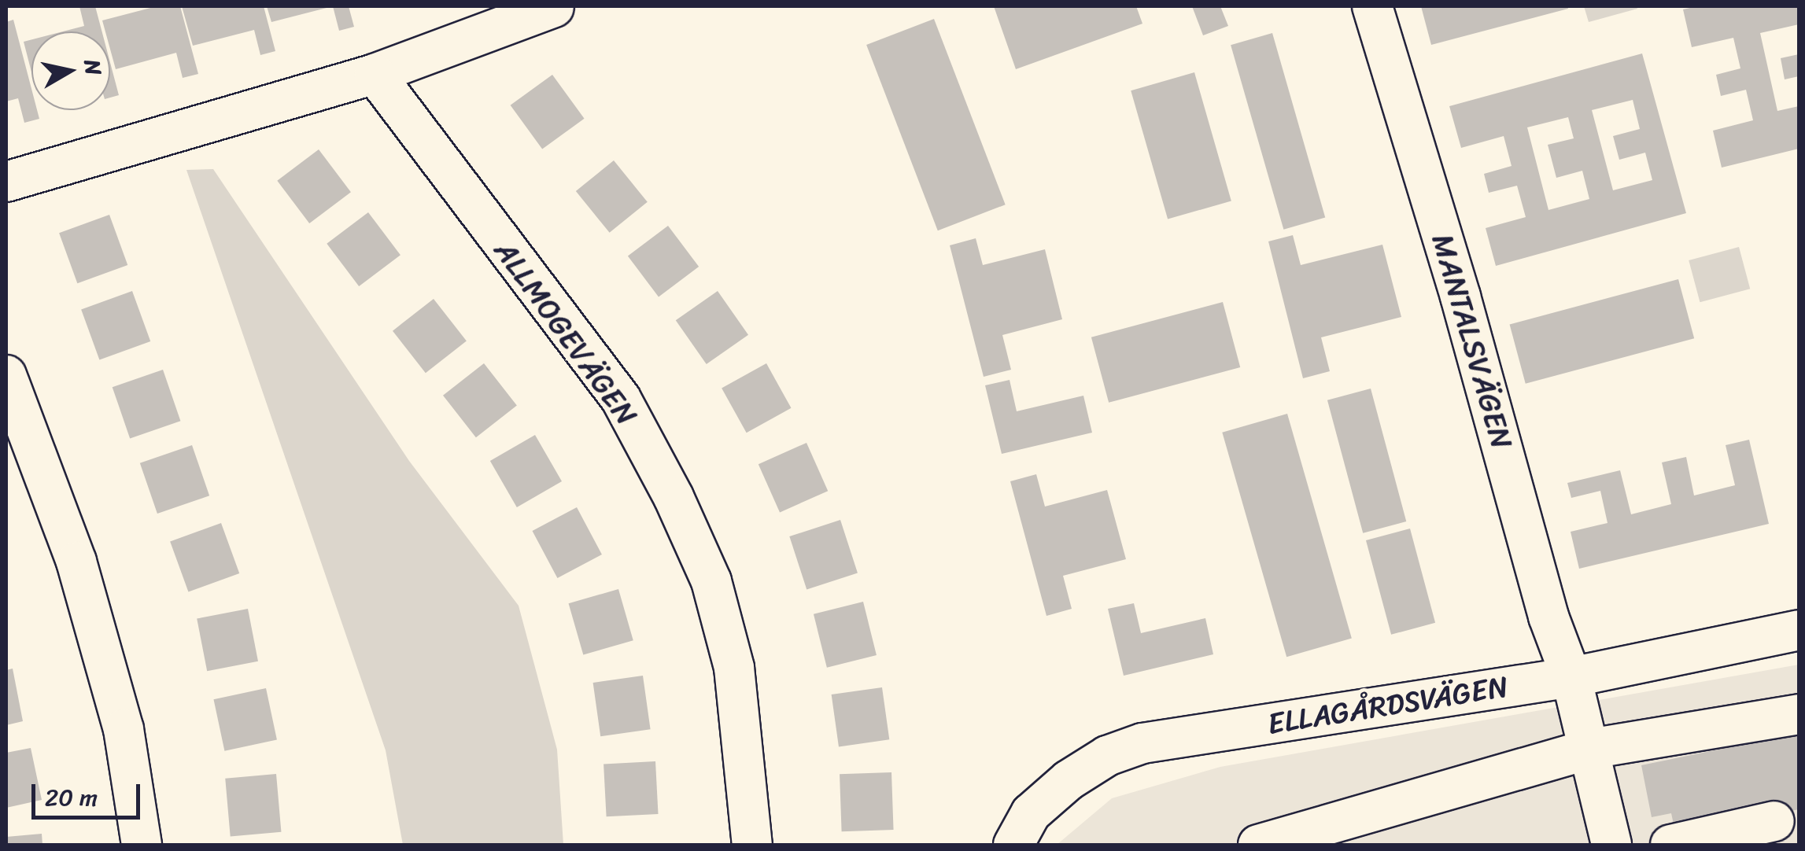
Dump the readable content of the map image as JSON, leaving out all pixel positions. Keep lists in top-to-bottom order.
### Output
{
  "streets": {
    "street": ["ALLMOGEVÄGEN", "MANTALSVÄGEN", "ELLAGÅRDSVÄGEN"]
  },
  "crossings": [
    ["MANTALSVÄGEN", "ELLAGÅRDSVÄGEN"]
  ],
  "scale_bar": "20 m",
  "north": "right"
}
